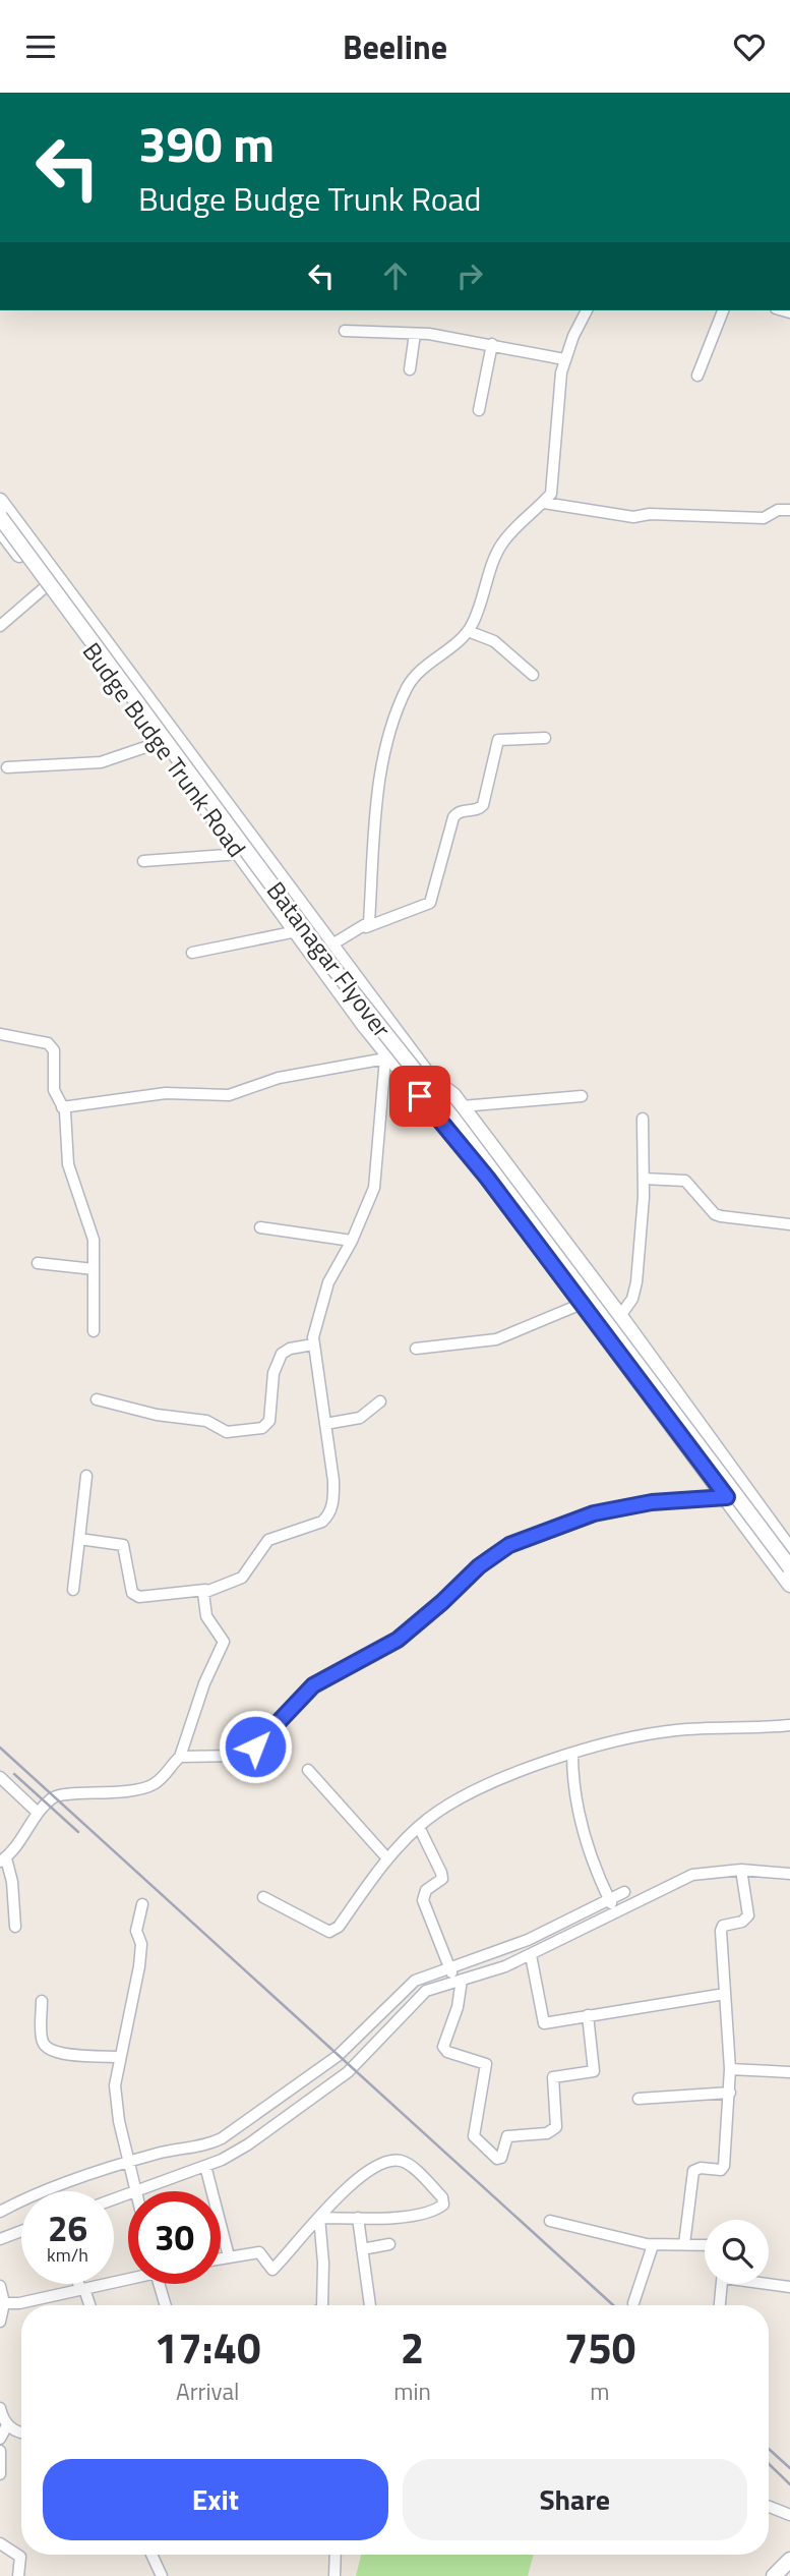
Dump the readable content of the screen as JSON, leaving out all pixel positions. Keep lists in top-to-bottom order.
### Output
{
  "streets": {
    "street": ["Budge Budge Trunk Road", "Batanagar Flyover"]
  },
  "page": {
    "header": "Beeline",
    "turn": ["390 m", "Budge Budge Trunk Road"],
    "speed": "26 km/h",
    "limit": "30",
    "eta": [
      "17:40",
      "Arrival",
      "2",
      "min",
      "750",
      "m"
    ],
    "buttons": ["Exit", "Share"]
  }
}
